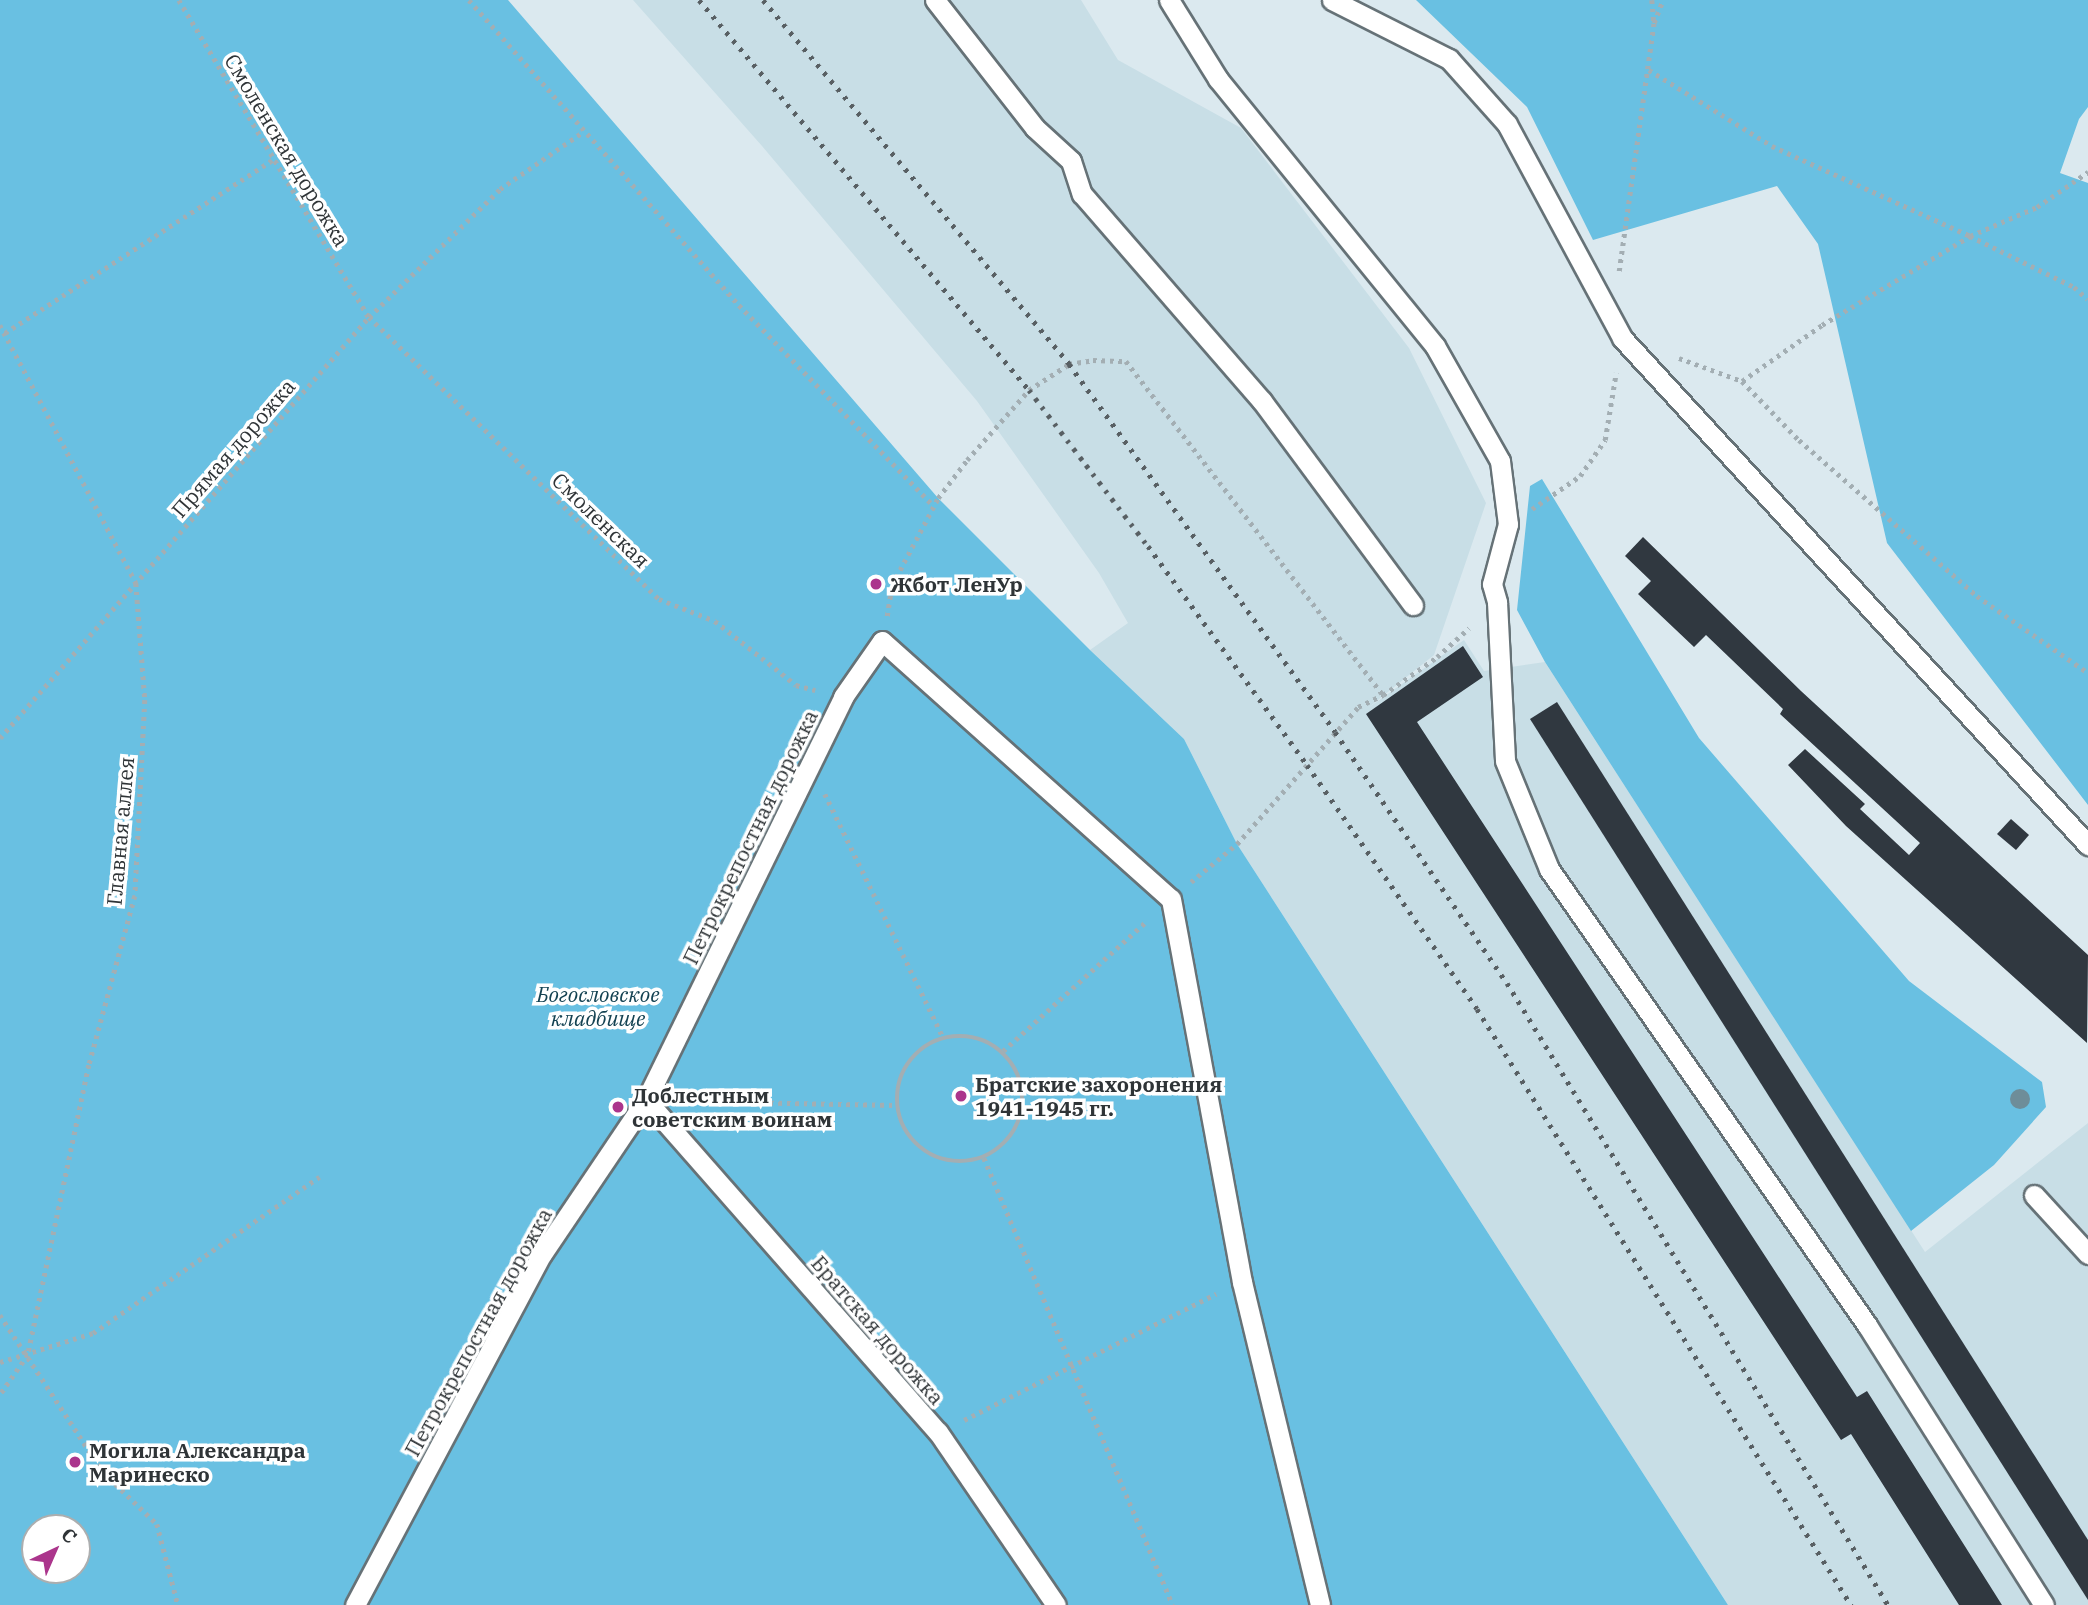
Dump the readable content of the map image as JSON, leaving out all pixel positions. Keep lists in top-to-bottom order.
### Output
{
  "streets": {
    "lane": ["Петрокрепостная дорожка", "Братская дорожка"],
    "path": [
      "Смоленская дорожка",
      "Прямая дорожка",
      "Смоленская",
      "Главная аллея"
    ]
  },
  "crossings": [
    ["Смоленская дорожка", "Прямая дорожка"],
    ["Смоленская дорожка", "Смоленская"],
    ["Прямая дорожка", "Смоленская"],
    ["Прямая дорожка", "Главная аллея"],
    ["Смоленская", "Петрокрепостная дорожка"],
    ["Петрокрепостная дорожка", "Братская дорожка"]
  ],
  "parks": ["Богословское кладбище"],
  "places": [
    "Жбот ЛенУр",
    "Братские захоронения 1941-1945 гг.",
    "Доблестным советским воинам",
    "Могила Александра Маринеско"
  ],
  "north": "top right"
}
